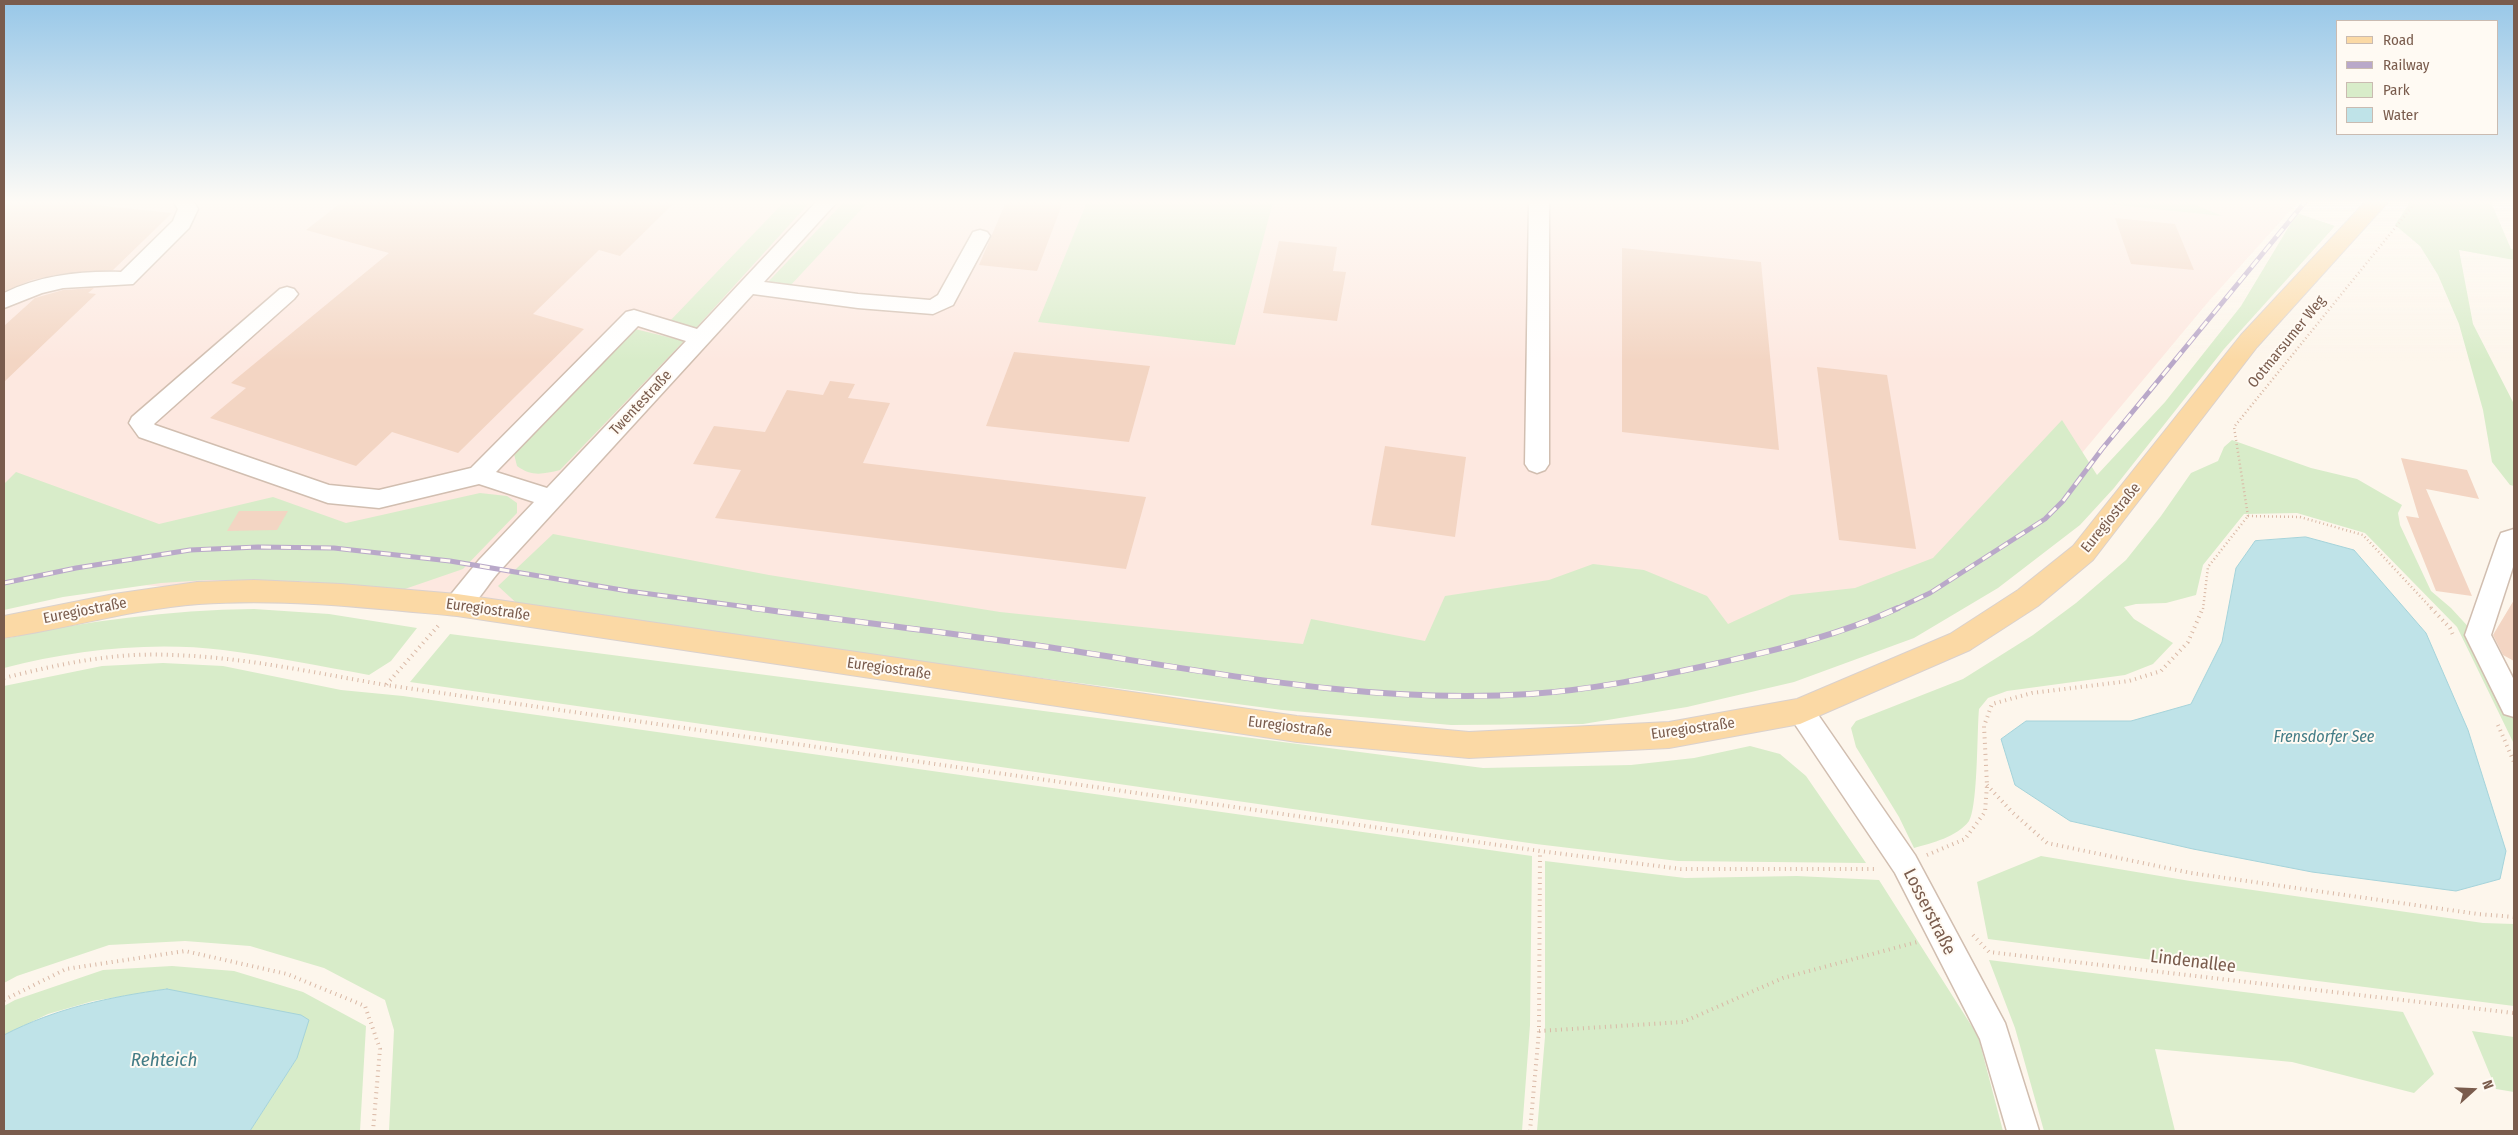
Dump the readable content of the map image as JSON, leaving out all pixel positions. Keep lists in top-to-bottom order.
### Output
{
  "streets": {
    "main road": ["Euregiostraße"],
    "street": ["Twentestraße", "Losserstraße"],
    "path": ["Ootmarsumer Weg", "Lindenallee"]
  },
  "crossings": [
    ["Twentestraße", "Euregiostraße"],
    ["Euregiostraße", "Losserstraße"]
  ],
  "water": ["Frensdorfer See", "Rehteich"],
  "legend": [
    "Road",
    "Railway",
    "Park",
    "Water"
  ],
  "north": "right"
}
